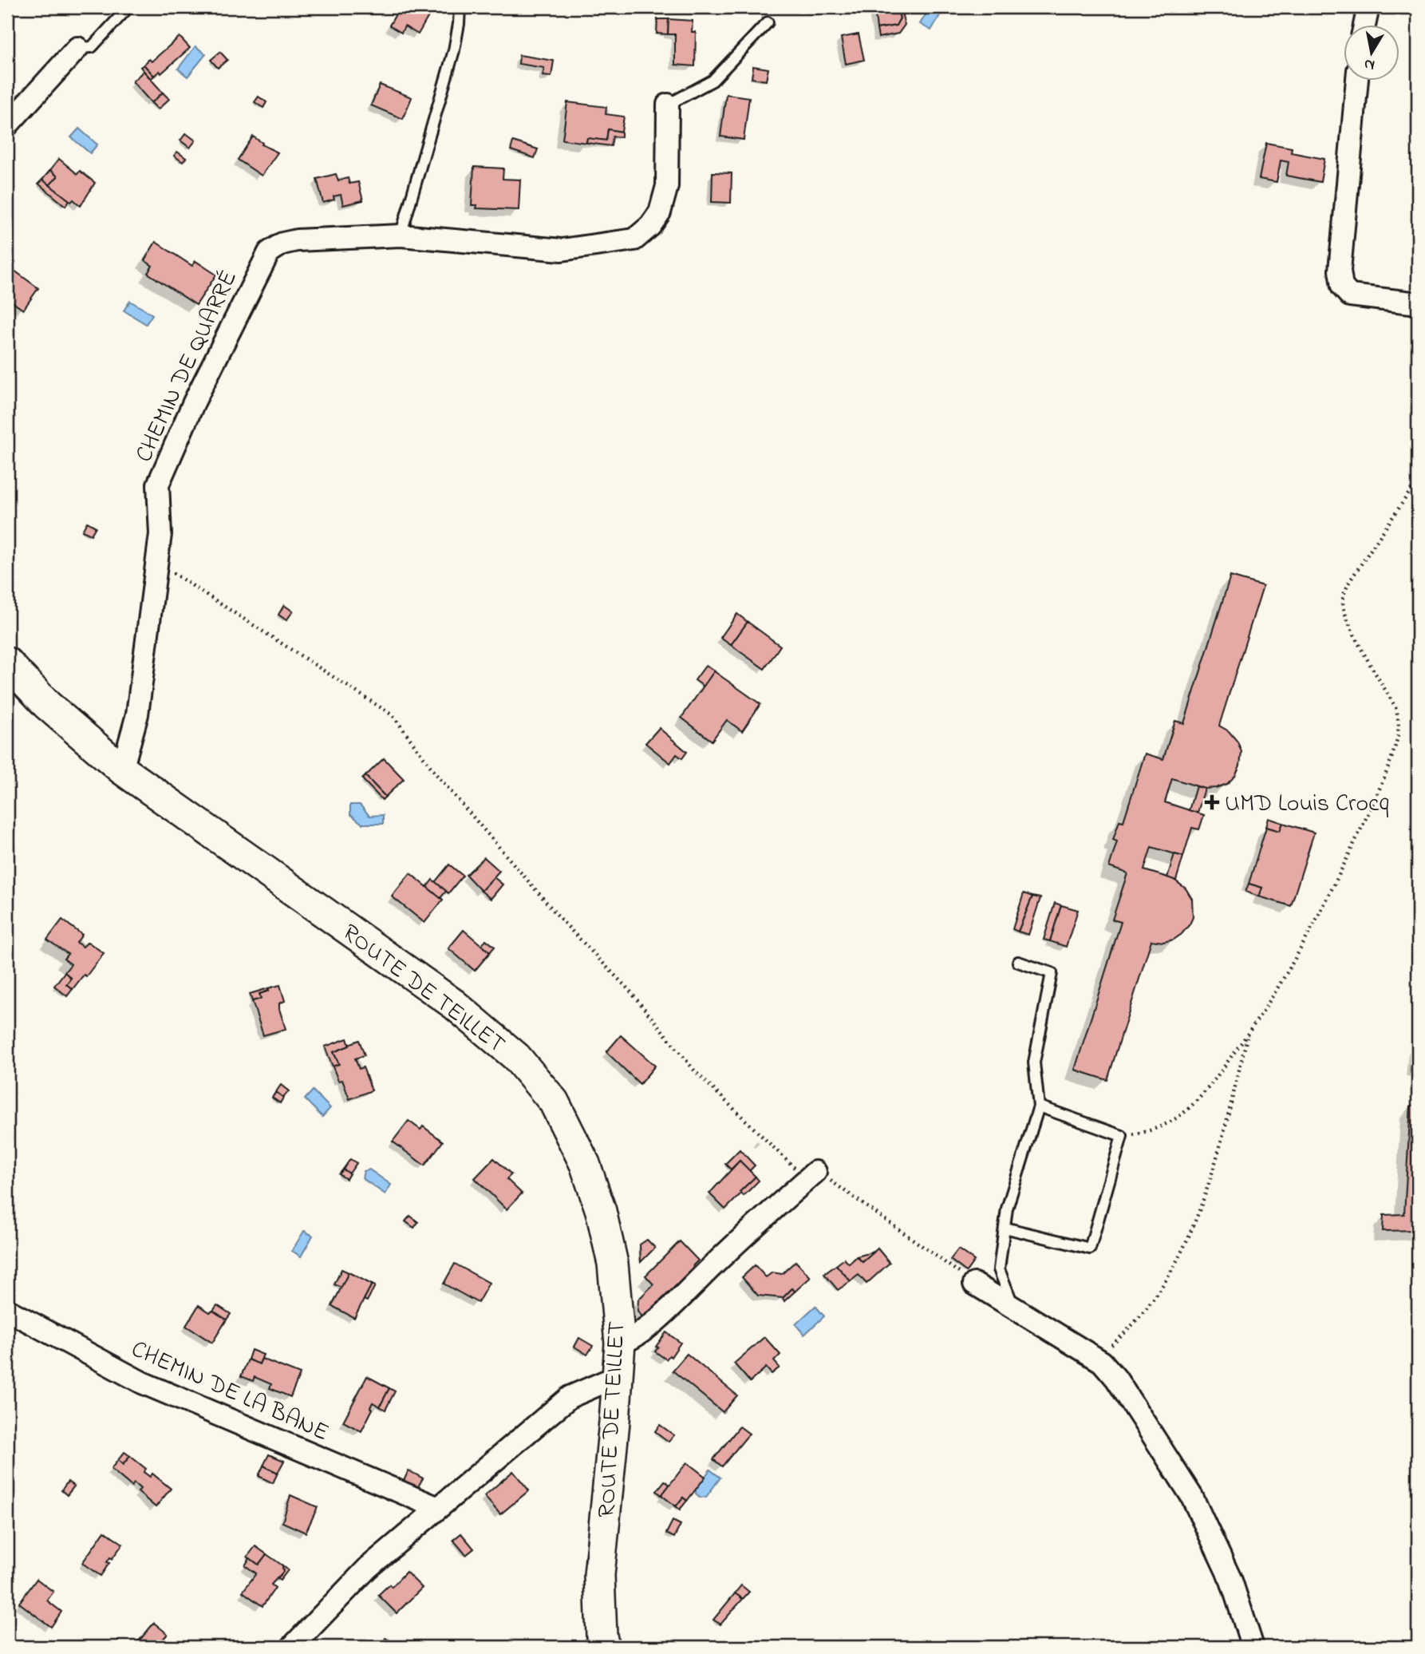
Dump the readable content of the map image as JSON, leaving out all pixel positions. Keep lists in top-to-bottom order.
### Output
{
  "streets": {
    "main road": ["ROUTE DE TEILLET"],
    "street": ["CHEMIN DE QUARRÉ", "CHEMIN DE LA BANE"]
  },
  "crossings": [
    ["CHEMIN DE QUARRÉ", "ROUTE DE TEILLET"]
  ],
  "places": {
    "health": ["UMD Louis Crocq"]
  },
  "north": "bottom"
}
